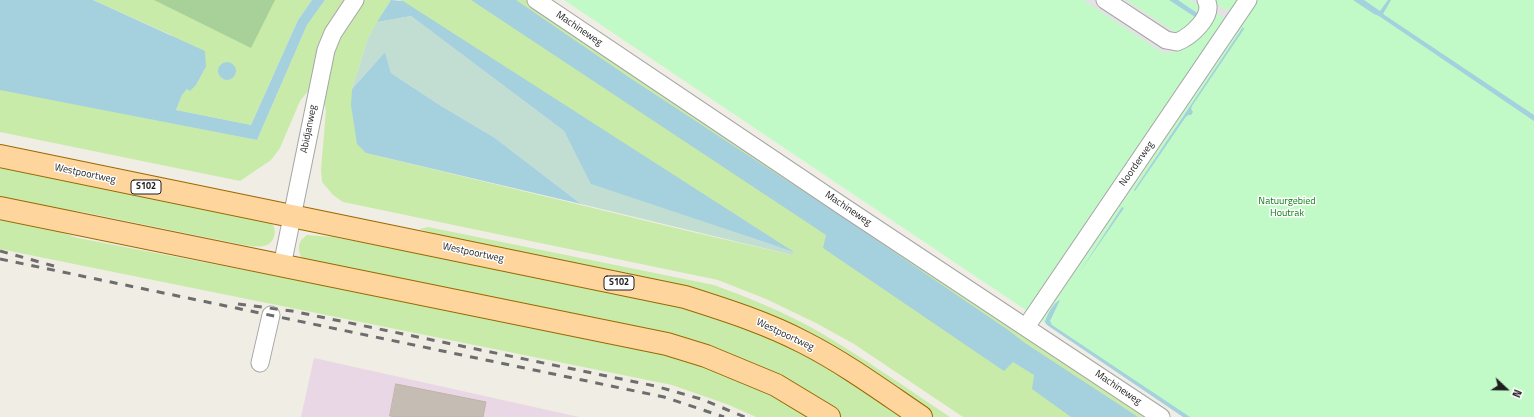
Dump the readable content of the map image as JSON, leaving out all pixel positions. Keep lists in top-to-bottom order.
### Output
{
  "streets": {
    "main road": ["Westpoortweg", "S102"],
    "street": ["Machineweg", "Abidjanweg", "Noorderweg"]
  },
  "crossings": [
    ["Machineweg", "Noorderweg"],
    ["Abidjanweg", "Westpoortweg"]
  ],
  "parks": ["Natuurgebied Houtrak"],
  "north": "right"
}
